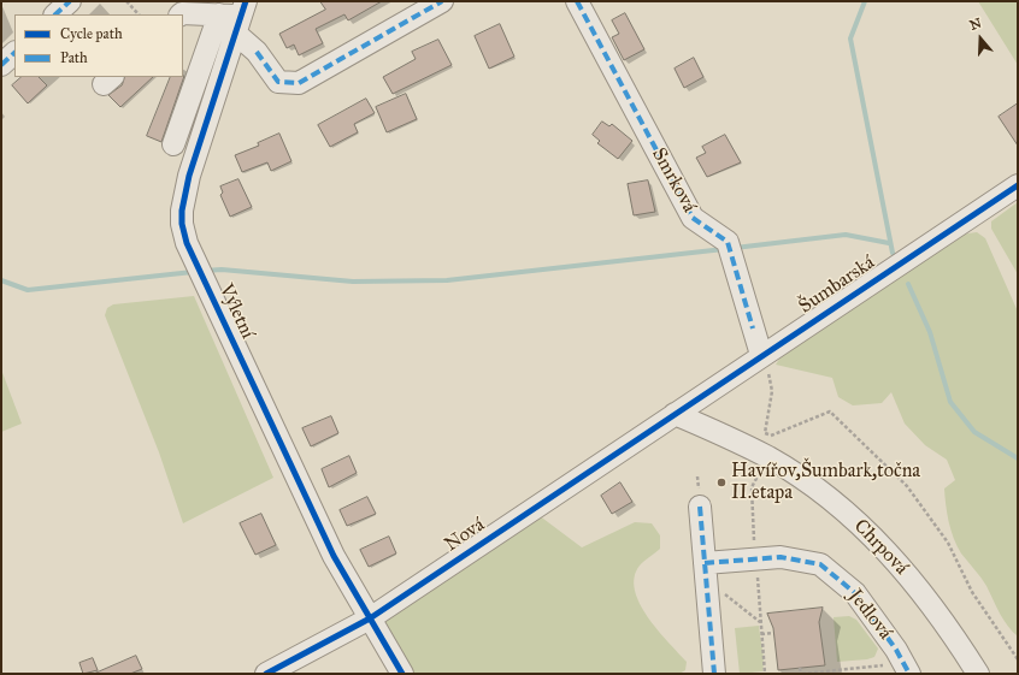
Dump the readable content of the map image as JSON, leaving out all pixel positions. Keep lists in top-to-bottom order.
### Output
{
  "streets": {
    "street": [
      "Smrková",
      "Šumbarská",
      "Výletní",
      "Nová",
      "Chrpová",
      "Jedlová"
    ]
  },
  "crossings": [
    ["Smrková", "Šumbarská"],
    ["Šumbarská", "Nová"],
    ["Šumbarská", "Chrpová"],
    ["Výletní", "Nová"],
    ["Nová", "Chrpová"]
  ],
  "places": ["Havířov,Šumbark,točna II.etapa"],
  "legend": ["Cycle path", "Path"],
  "north": "top"
}
